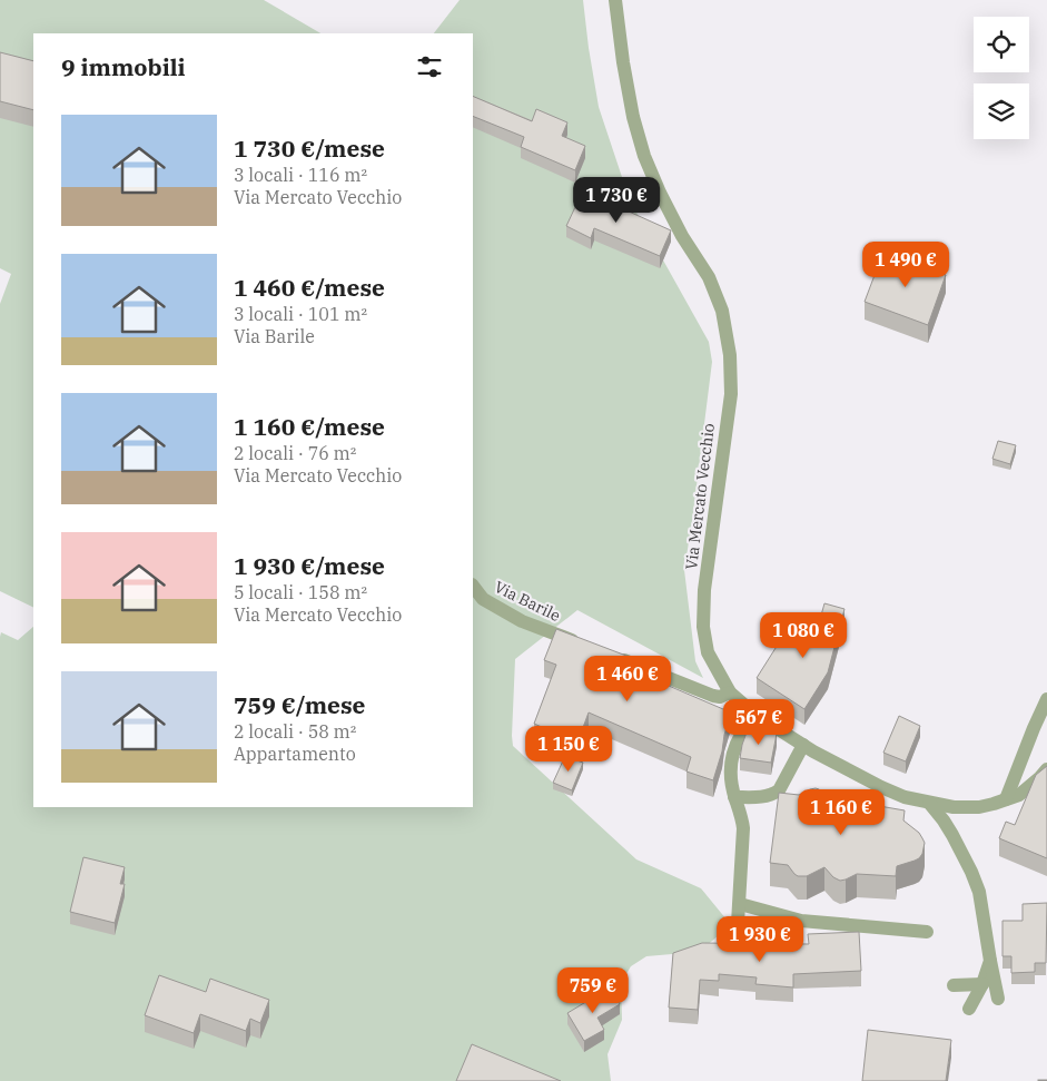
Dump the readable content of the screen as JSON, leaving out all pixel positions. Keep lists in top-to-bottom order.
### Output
{
  "streets": {
    "street": ["Via Mercato Vecchio", "Via Barile"]
  },
  "page": {
    "heading": "9 immobili",
    "list": [
      {
        "name": "1 730 €/mese",
        "note": "3 locali · 116 m² · Via Mercato Vecchio"
      },
      {
        "name": "1 460 €/mese",
        "note": "3 locali · 101 m² · Via Barile"
      },
      {
        "name": "1 160 €/mese",
        "note": "2 locali · 76 m² · Via Mercato Vecchio"
      },
      {
        "name": "1 930 €/mese",
        "note": "5 locali · 158 m² · Via Mercato Vecchio"
      },
      {
        "name": "759 €/mese",
        "note": "2 locali · 58 m² · Appartamento"
      }
    ],
    "price": [
      "1 730 €",
      "1 490 €",
      "1 080 €",
      "1 460 €",
      "567 €",
      "1 150 €",
      "1 160 €",
      "1 930 €",
      "759 €"
    ]
  }
}
